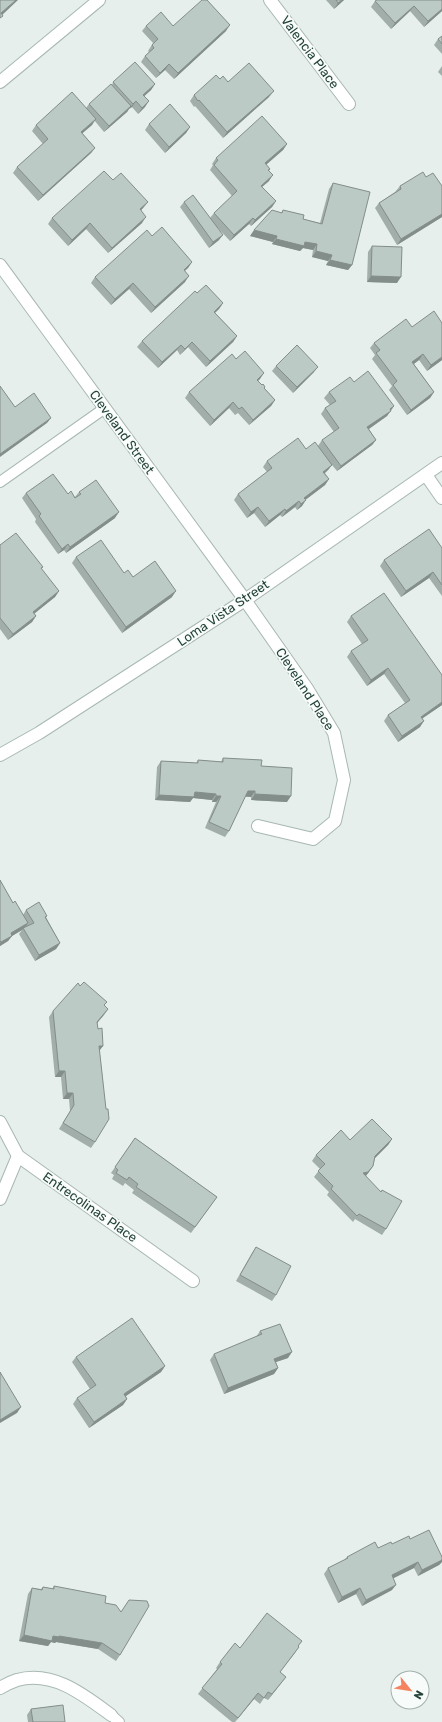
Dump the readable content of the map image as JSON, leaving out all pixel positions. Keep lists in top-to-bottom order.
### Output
{
  "streets": {
    "street": [
      "Valencia Place",
      "Cleveland Street",
      "Loma Vista Street",
      "Cleveland Place",
      "Entrecolinas Place"
    ]
  },
  "crossings": [
    ["Cleveland Street", "Loma Vista Street"],
    ["Cleveland Street", "Cleveland Place"],
    ["Loma Vista Street", "Cleveland Place"]
  ],
  "north": "bottom right"
}
